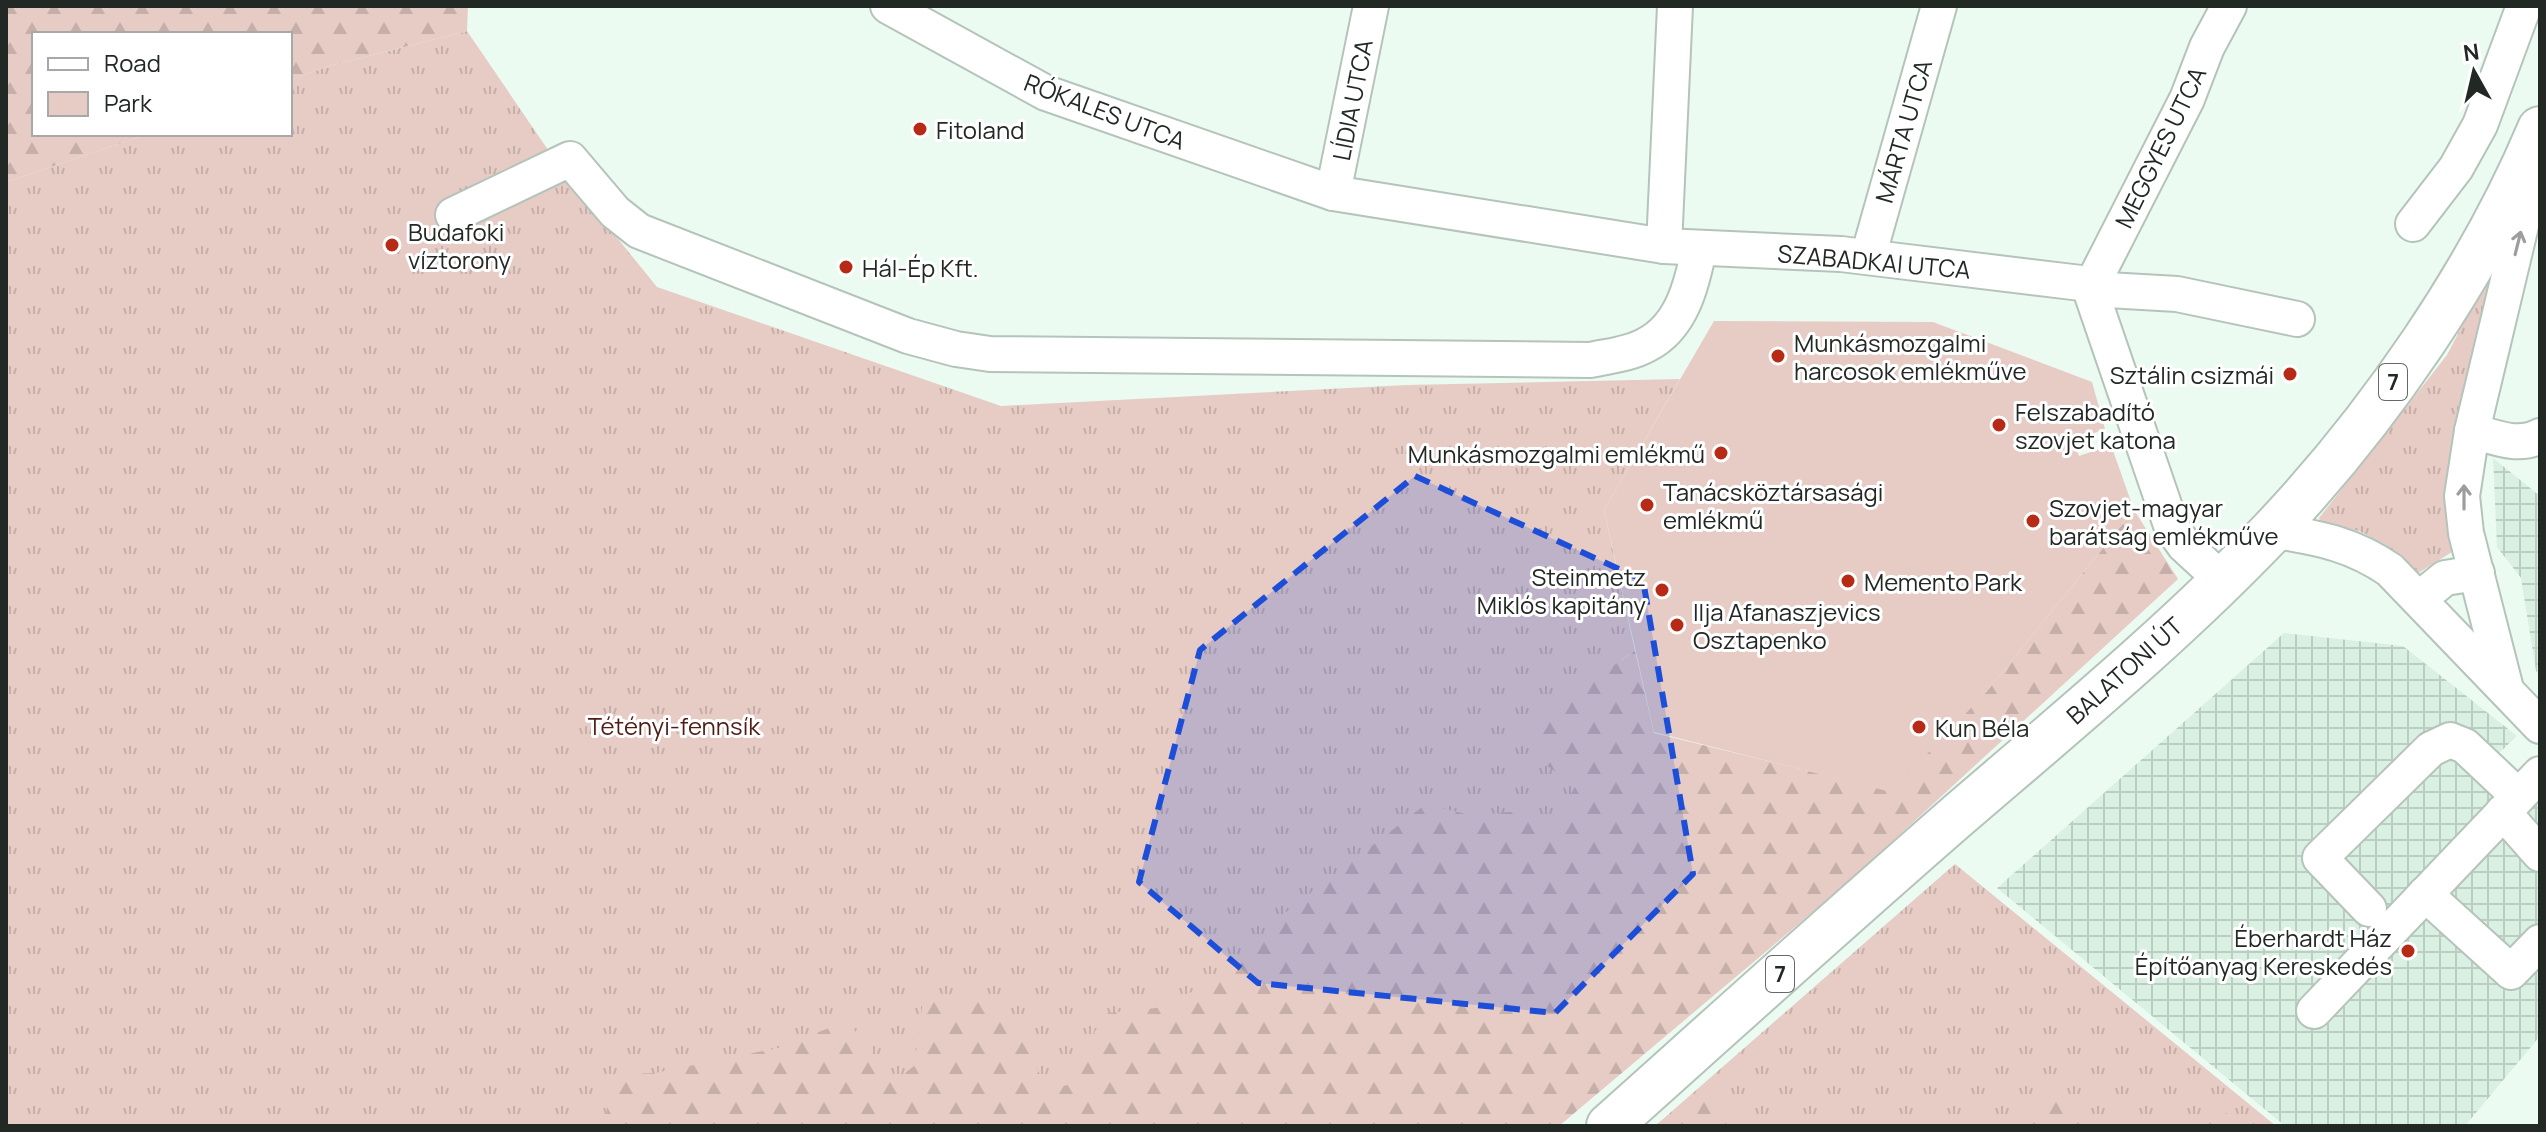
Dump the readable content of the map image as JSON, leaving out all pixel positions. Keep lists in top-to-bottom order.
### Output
{
  "streets": {
    "main road": ["7", "BALATONI ÚT"],
    "street": [
      "LÍDIA UTCA",
      "RÓKALES UTCA",
      "MÁRTA UTCA",
      "MEGGYES UTCA",
      "SZABADKAI UTCA"
    ]
  },
  "crossings": [
    ["LÍDIA UTCA", "RÓKALES UTCA"],
    ["LÍDIA UTCA", "SZABADKAI UTCA"],
    ["RÓKALES UTCA", "SZABADKAI UTCA"],
    ["MÁRTA UTCA", "SZABADKAI UTCA"],
    ["MEGGYES UTCA", "SZABADKAI UTCA"]
  ],
  "parks": ["Tétényi-fennsík"],
  "places": [
    "Fitoland",
    "Budafoki víztorony",
    "Hál-Ép Kft.",
    "Munkásmozgalmi harcosok emlékműve",
    "Sztálin csizmái",
    "Felszabadító szovjet katona",
    "Munkásmozgalmi emlékmű",
    "Tanácsköztársasági emlékmű",
    "Szovjet-magyar barátság emlékműve",
    "Memento Park",
    "Steinmetz Miklós kapitány",
    "Ilja Afanaszjevics Osztapenko",
    "Kun Béla",
    "Éberhardt Ház Építőanyag Kereskedés"
  ],
  "legend": ["Road", "Park"],
  "north": "top"
}
